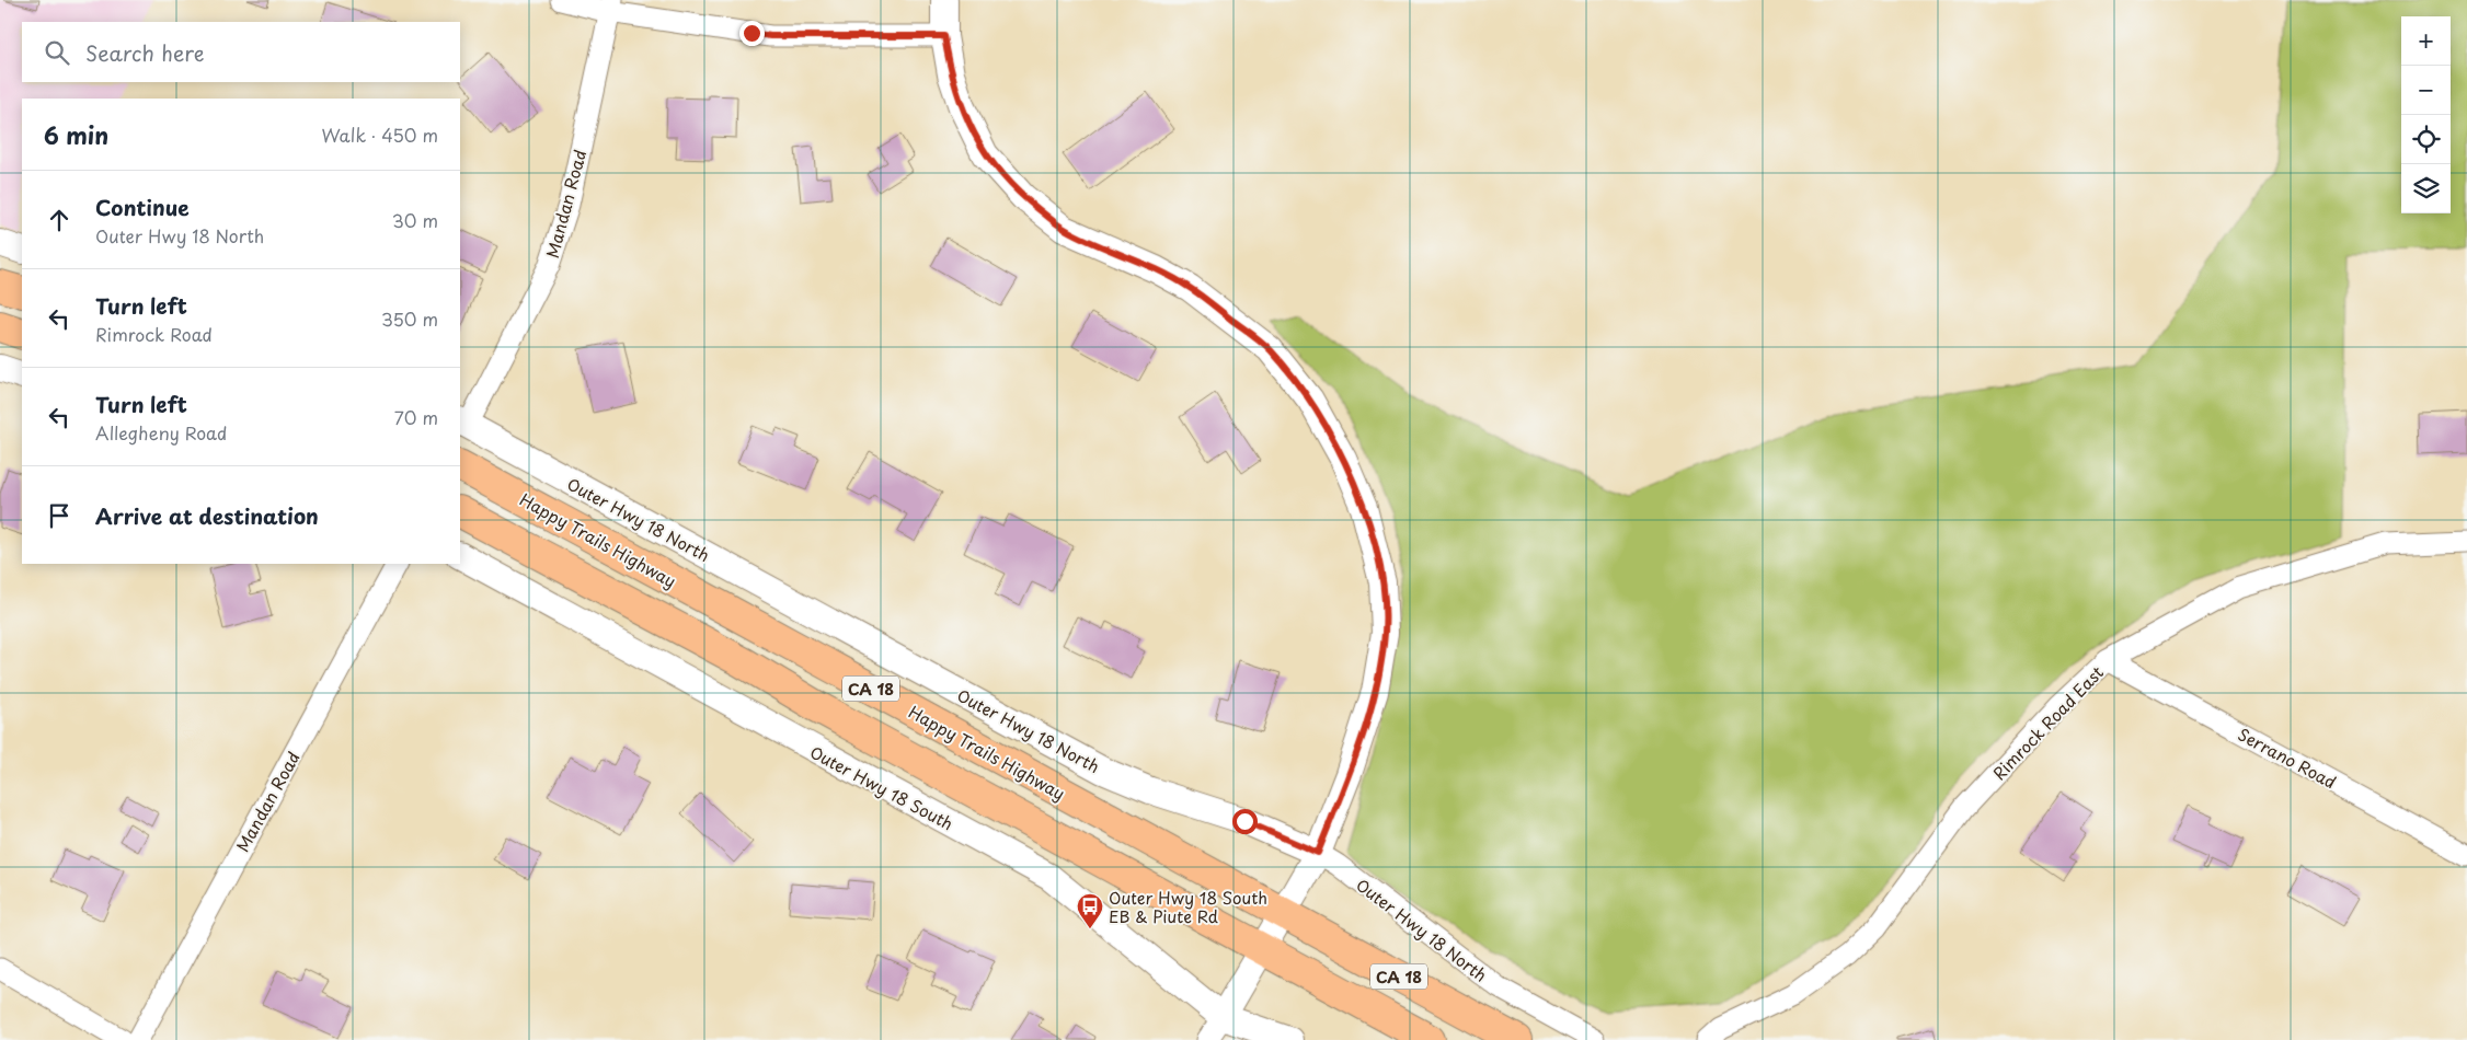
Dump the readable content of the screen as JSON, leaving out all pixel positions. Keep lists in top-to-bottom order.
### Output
{
  "streets": {
    "main road": ["Happy Trails Highway", "CA 18"],
    "street": [
      "Mandan Road",
      "Outer Hwy 18 North",
      "Rimrock Road East",
      "Serrano Road",
      "Outer Hwy 18 South"
    ]
  },
  "crossings": [
    ["Mandan Road", "Outer Hwy 18 North"],
    ["Rimrock Road East", "Serrano Road"]
  ],
  "places": {
    "bus stop": ["Outer Hwy 18 South EB & Piute Rd"]
  },
  "page": {
    "map_buttons": ["+", "−"],
    "search": "Search here",
    "heading": ["6 min", "Walk · 450 m"],
    "list": [
      ["Continue", "Outer Hwy 18 North", "30 m"],
      ["Turn left", "Rimrock Road", "350 m"],
      ["Turn left", "Allegheny Road", "70 m"],
      "Arrive at destination"
    ]
  }
}
